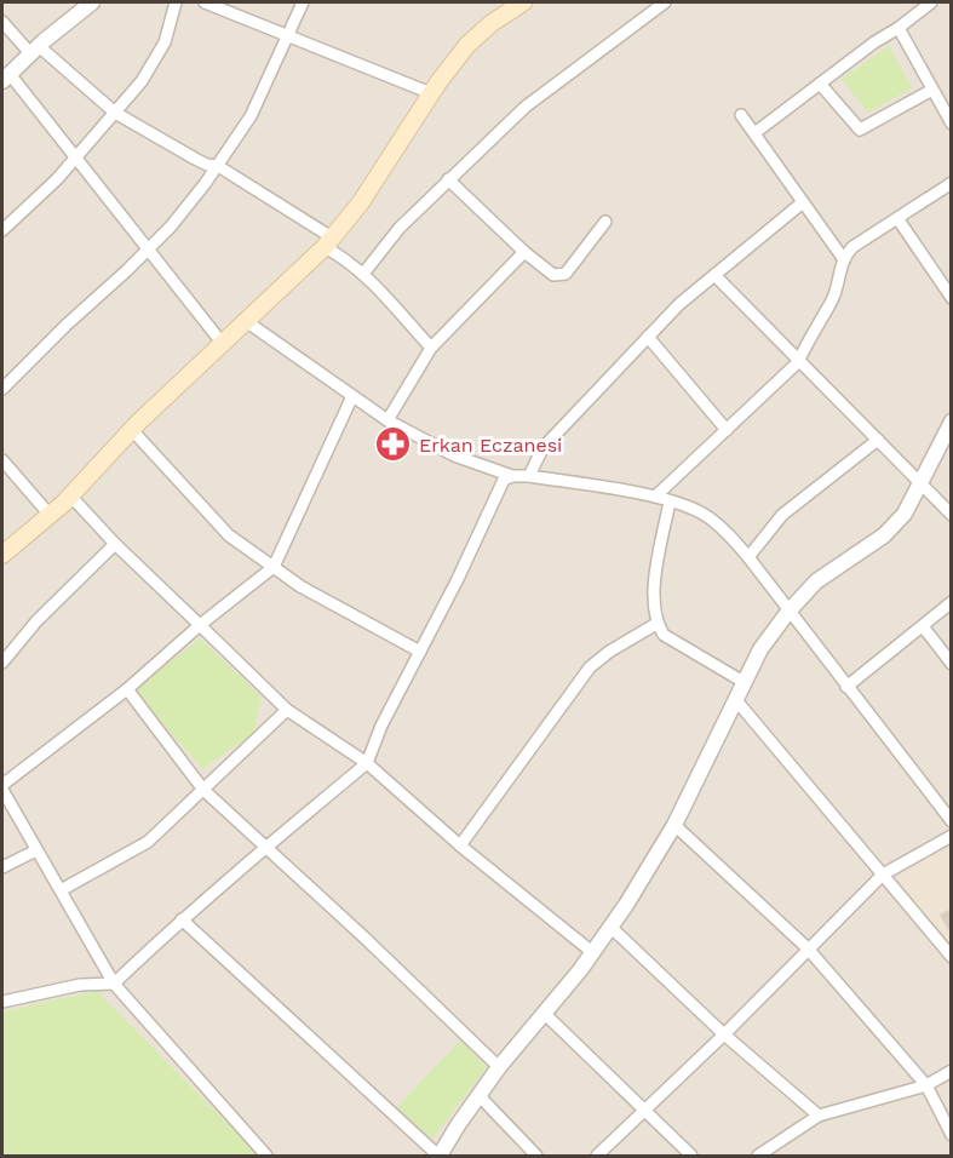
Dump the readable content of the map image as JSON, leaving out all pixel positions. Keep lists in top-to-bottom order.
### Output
{
  "places": {
    "pharmacy": ["Erkan Eczanesi"]
  }
}
